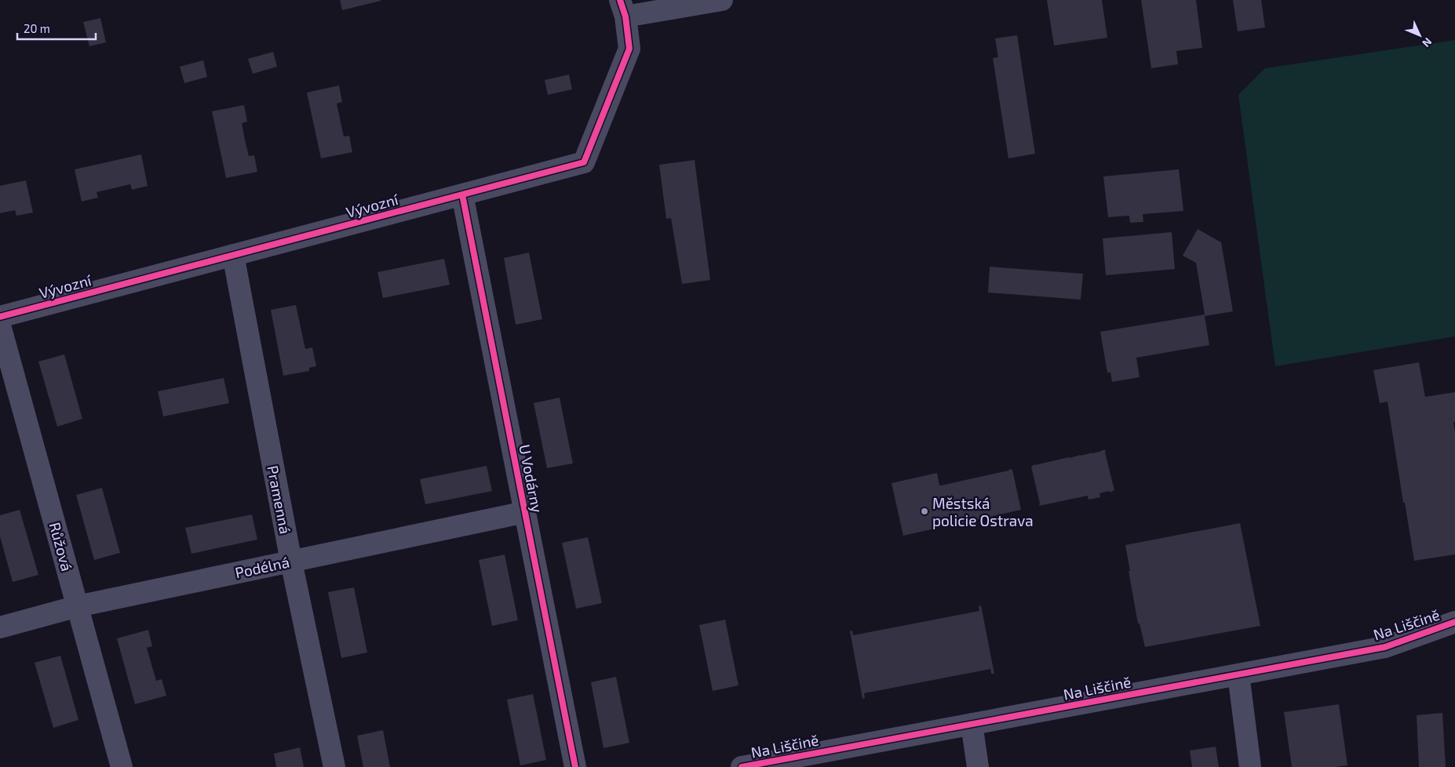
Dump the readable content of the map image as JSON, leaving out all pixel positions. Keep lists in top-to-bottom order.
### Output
{
  "streets": {
    "street": [
      "Vývozní",
      "U Vodárny",
      "Pramenná",
      "Růžová",
      "Podélná",
      "Na Liščině"
    ]
  },
  "crossings": [
    ["Vývozní", "U Vodárny"],
    ["Vývozní", "Pramenná"],
    ["U Vodárny", "Podélná"],
    ["Pramenná", "Podélná"],
    ["Růžová", "Podélná"]
  ],
  "places": ["Městská policie Ostrava"],
  "scale_bar": "20 m",
  "north": "bottom right"
}
